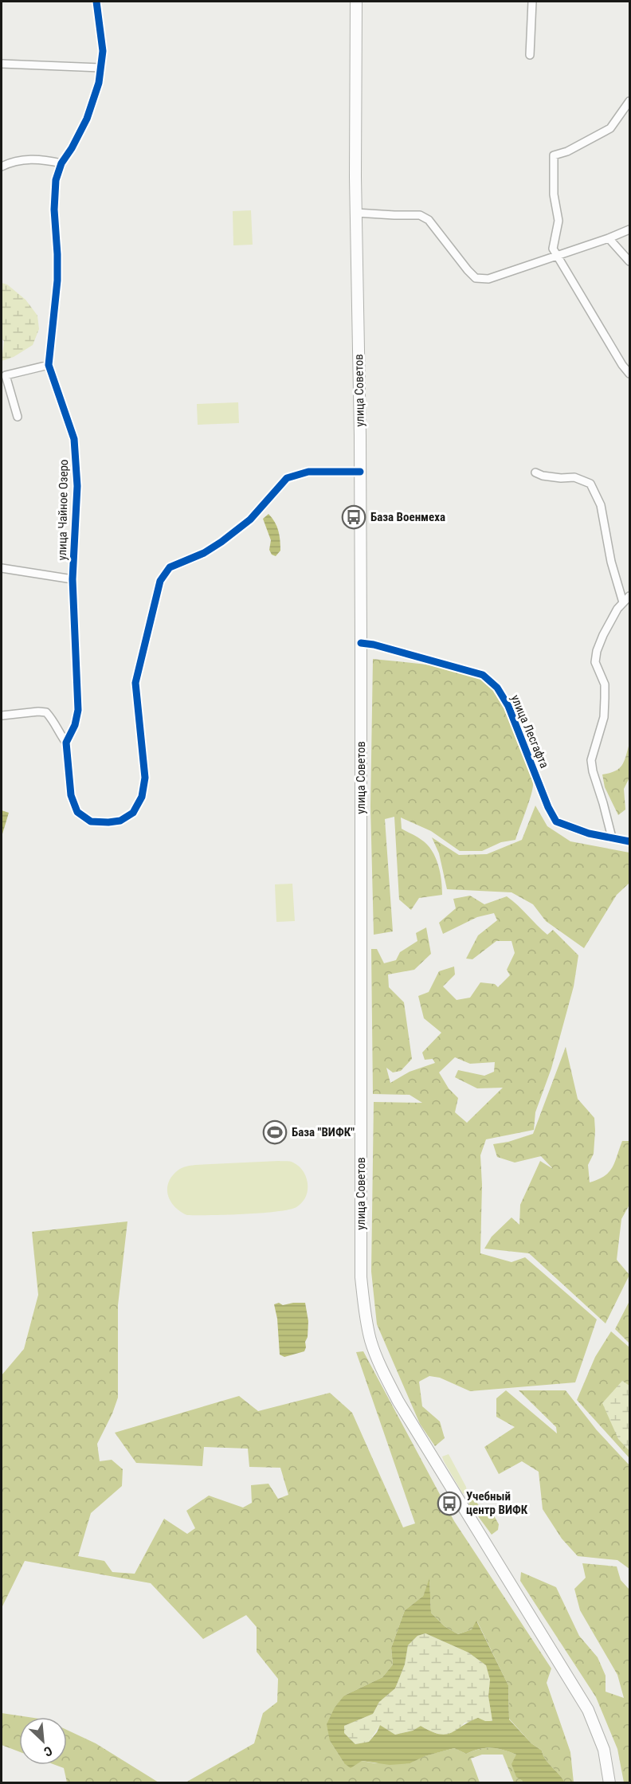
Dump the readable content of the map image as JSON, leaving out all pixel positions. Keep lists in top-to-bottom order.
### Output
{
  "streets": {
    "main road": ["улица Советов"],
    "street": ["улица Чайное Озеро", "улица Лесгафта"]
  },
  "crossings": [
    ["улица Советов", "улица Лесгафта"]
  ],
  "places": {
    "bus stop": ["База Военмеха", "Учебный центр ВИФК"],
    "sports": ["База \"ВИФК\""]
  },
  "north": "bottom right"
}
